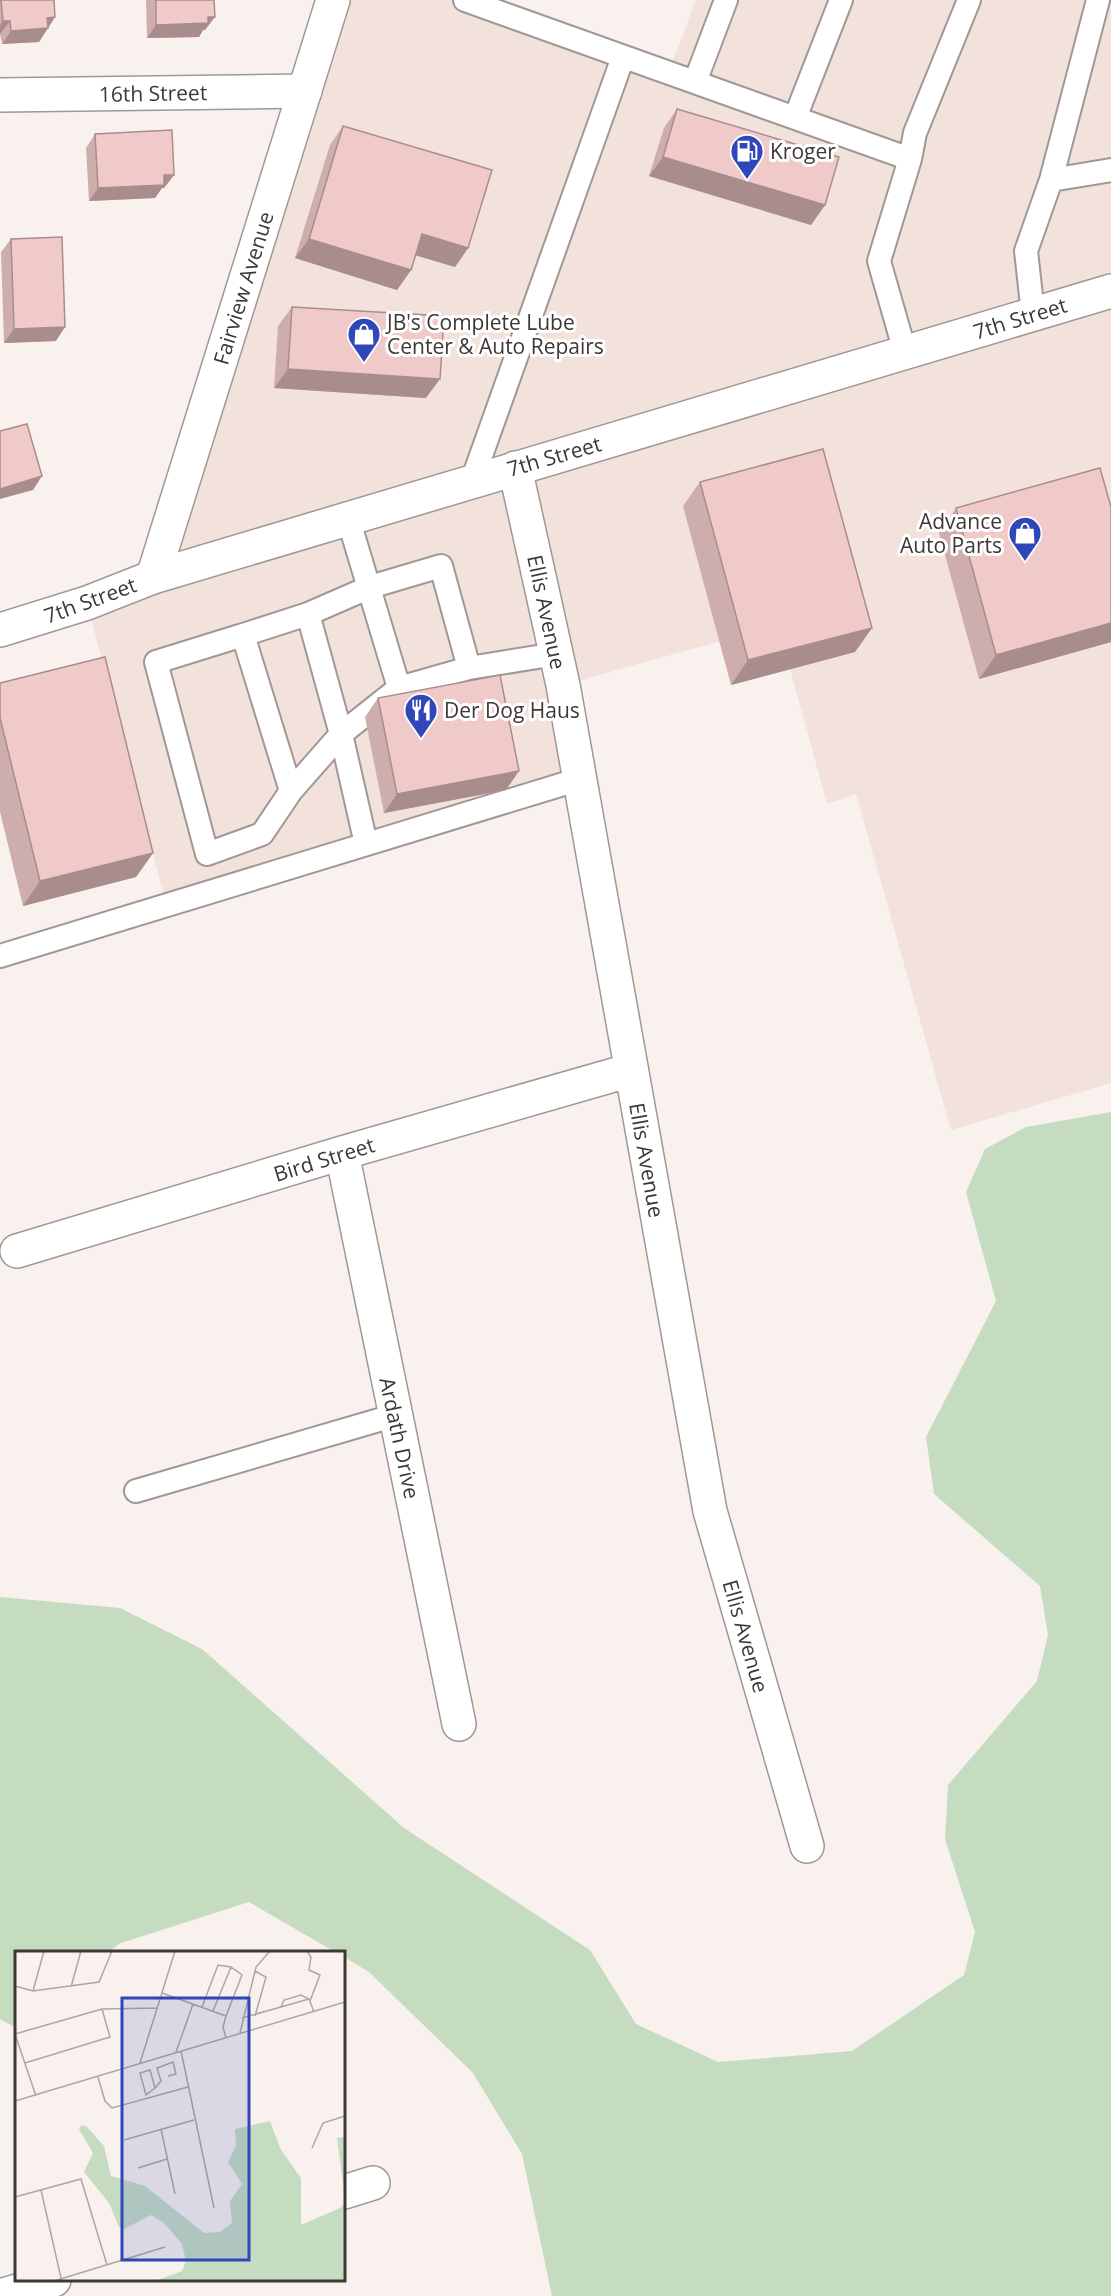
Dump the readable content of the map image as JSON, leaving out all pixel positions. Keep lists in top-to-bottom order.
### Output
{
  "streets": {
    "street": [
      "16th Street",
      "Fairview Avenue",
      "7th Street",
      "Ellis Avenue",
      "Bird Street",
      "Ardath Drive"
    ]
  },
  "crossings": [
    ["16th Street", "Fairview Avenue"],
    ["Fairview Avenue", "7th Street"],
    ["7th Street", "Ellis Avenue"],
    ["Ellis Avenue", "Bird Street"],
    ["Bird Street", "Ardath Drive"]
  ],
  "places": {
    "fuel station": ["Kroger"],
    "shop": ["JB's Complete Lube Center & Auto Repairs", "Advance Auto Parts"],
    "restaurant": ["Der Dog Haus"]
  }
}
